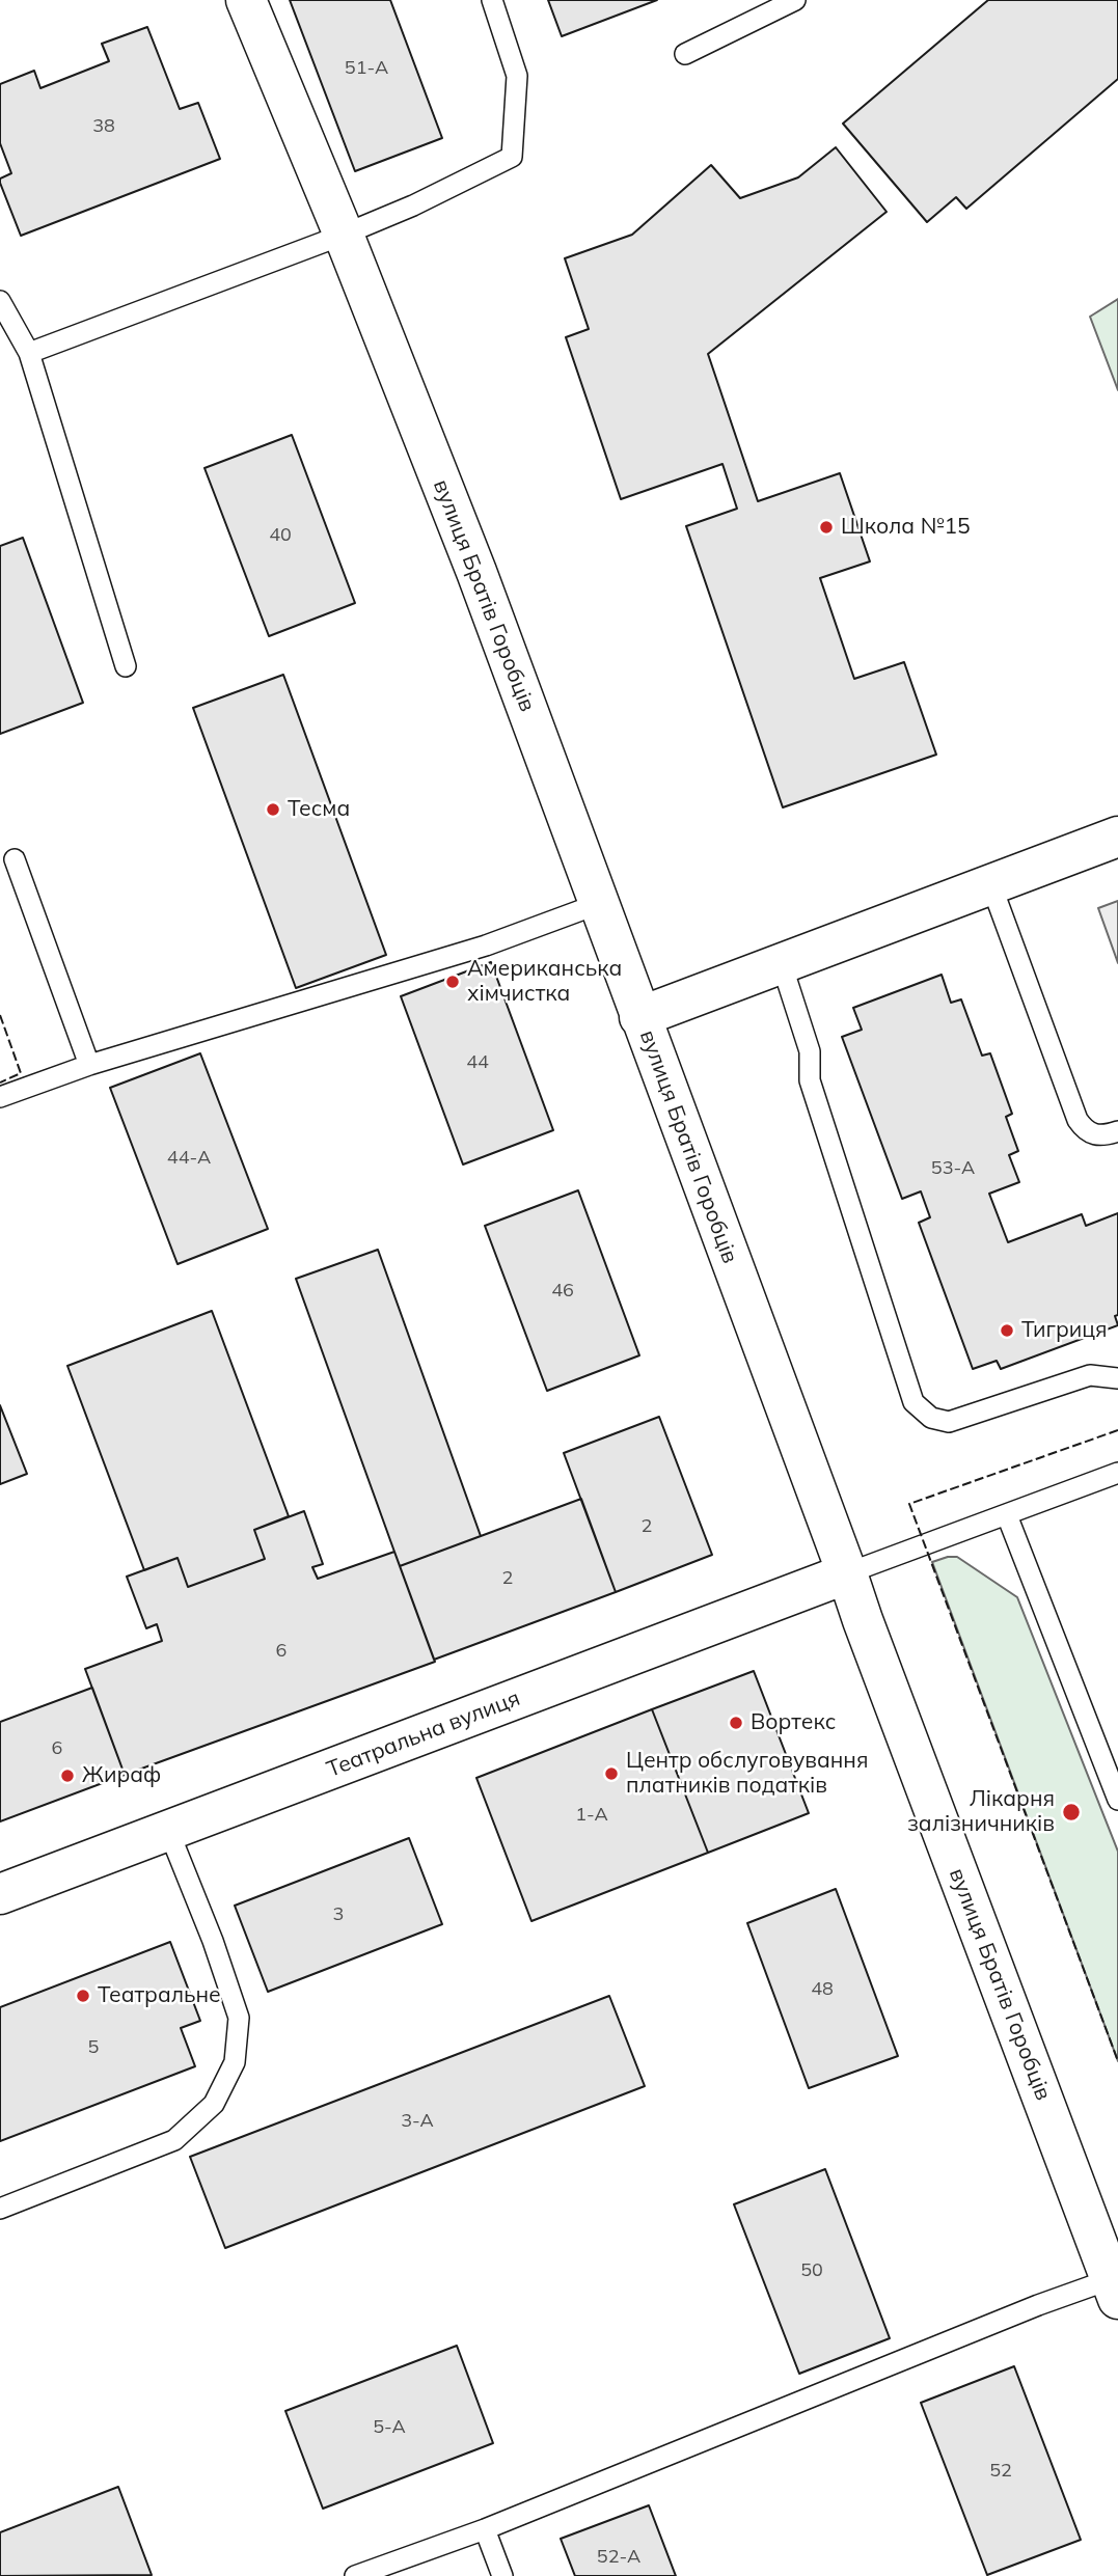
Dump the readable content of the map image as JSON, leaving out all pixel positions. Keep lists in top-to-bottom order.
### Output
{
  "streets": {
    "street": ["вулиця Братів Горобців", "Театральна вулиця"]
  },
  "crossings": [
    ["вулиця Братів Горобців", "Театральна вулиця"]
  ],
  "places": [
    "Школа №15",
    "Тесма",
    "Американська хімчистка",
    "Тигриця",
    "Вортекс",
    "Центр обслуговування платників податків",
    "Жираф",
    "Лікарня залізничників",
    "Театральне"
  ],
  "house_numbers": [
    "51-А",
    "38",
    "40",
    "44",
    "44-А",
    "53-А",
    "46",
    "2",
    "2",
    "6",
    "6",
    "1-А",
    "3",
    "48",
    "5",
    "3-А",
    "50",
    "5-А",
    "52",
    "52-А"
  ]
}
